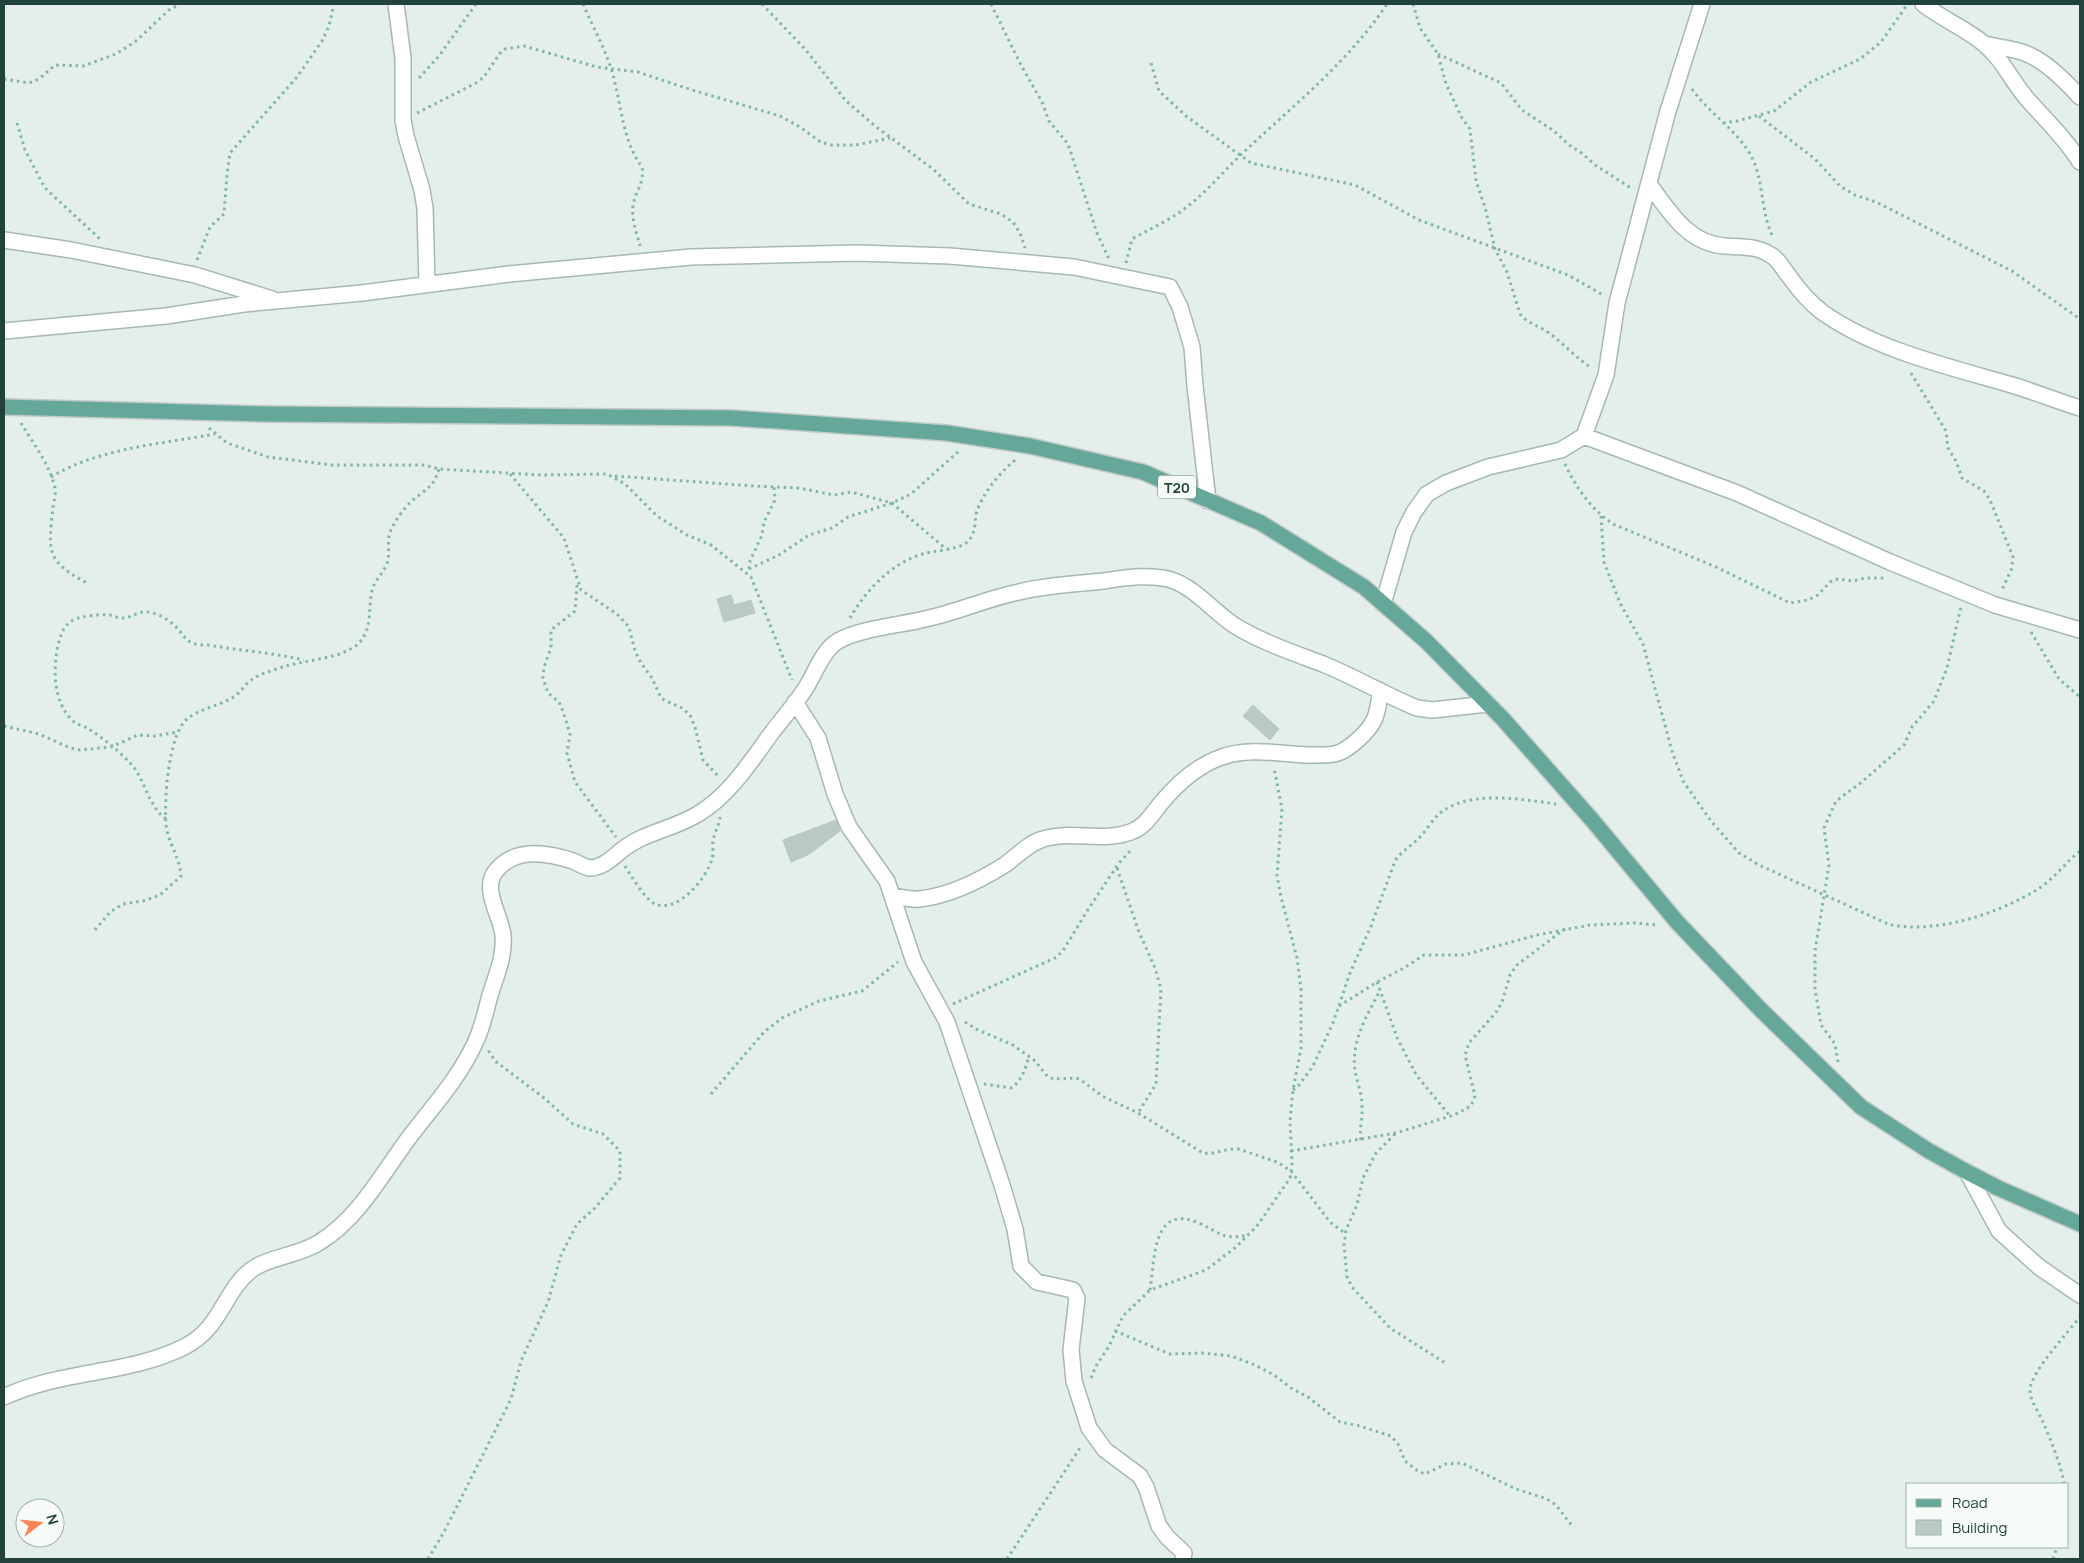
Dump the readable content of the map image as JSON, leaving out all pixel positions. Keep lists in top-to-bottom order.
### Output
{
  "streets": {
    "main road": ["T20"]
  },
  "legend": ["Road", "Building"],
  "north": "right"
}
